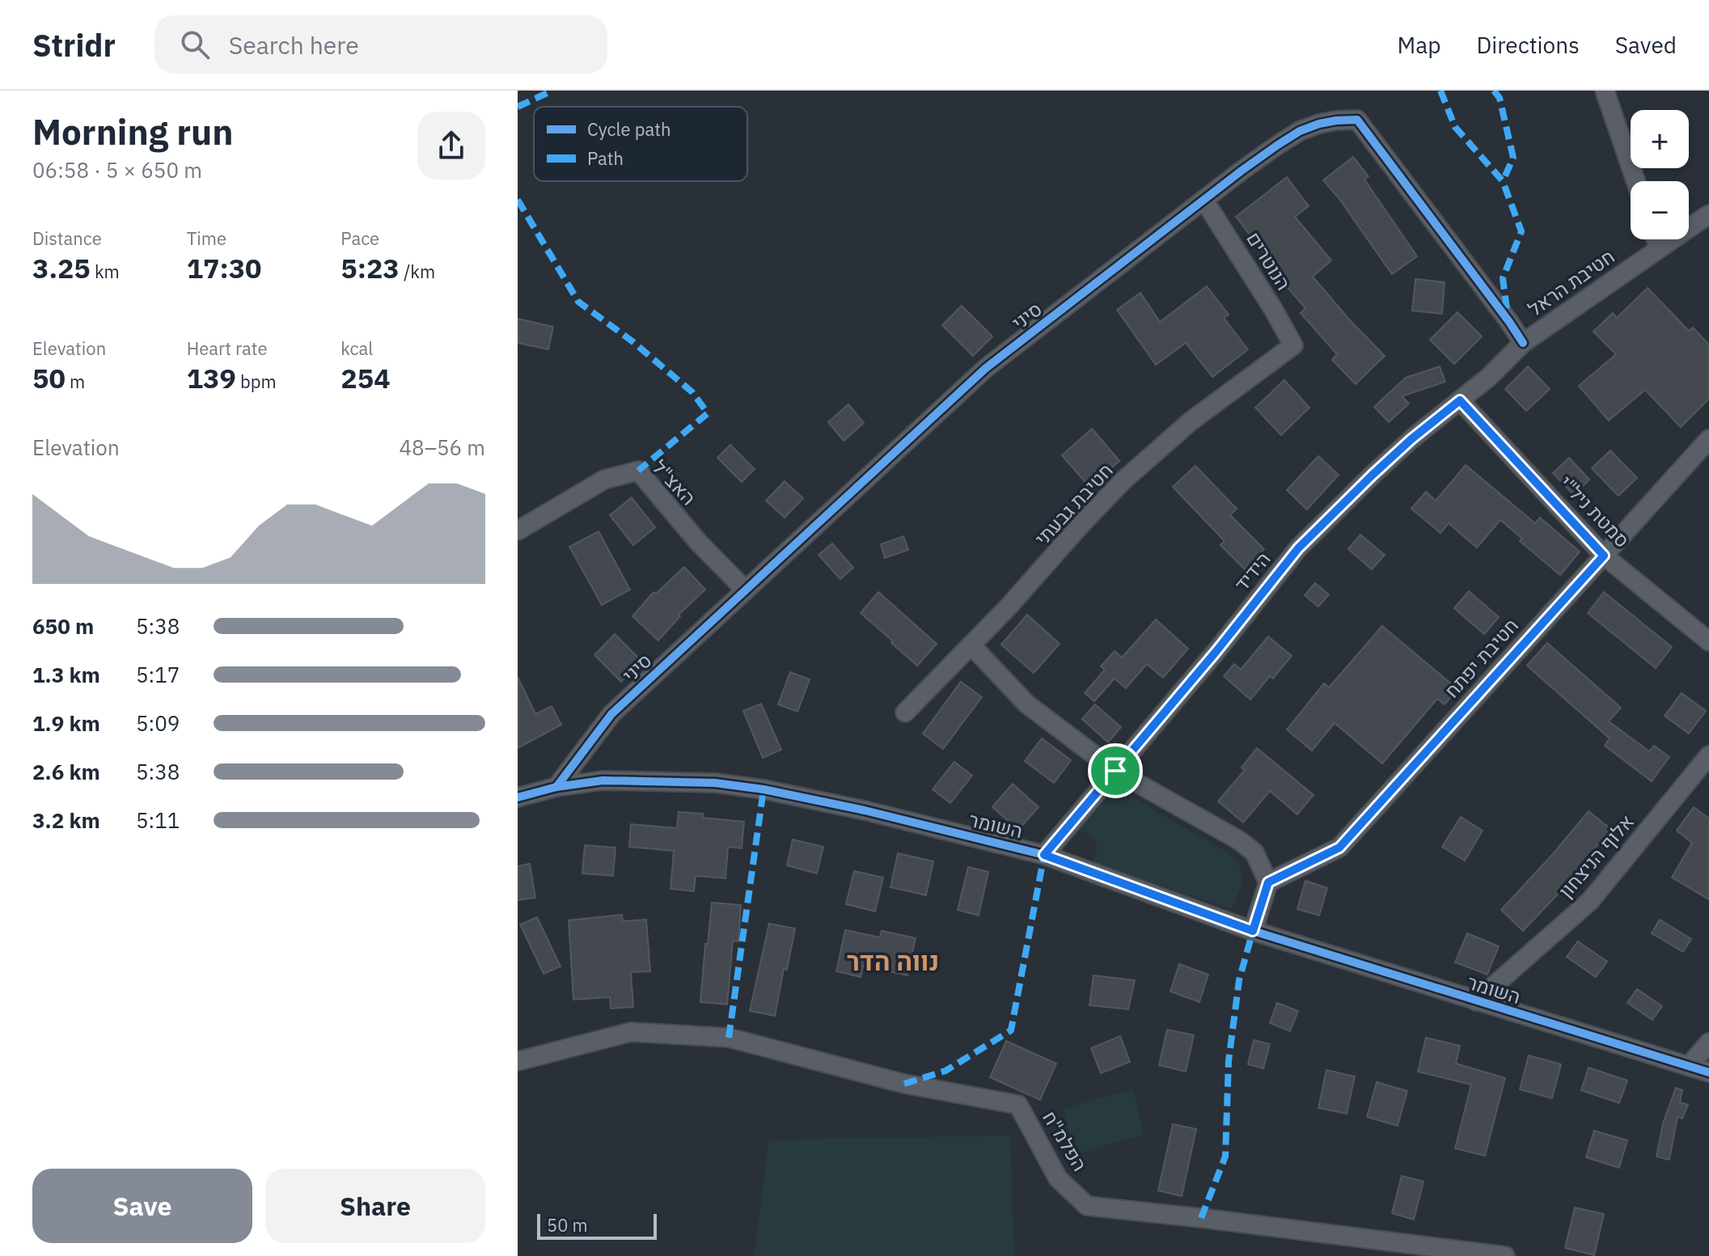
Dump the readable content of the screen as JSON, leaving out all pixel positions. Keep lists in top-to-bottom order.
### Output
{
  "streets": {
    "street": [
      "הנוטרים",
      "חטיבת הראל",
      "סיני",
      "האצ\"ל",
      "חטיבת גבעתי",
      "סמטת ניל\"י",
      "הידיד",
      "חטיבת יפתח",
      "השומר",
      "אלוף הניצחון",
      "הפלמ\"ח"
    ]
  },
  "crossings": [
    ["הנוטרים", "סיני"],
    ["הנוטרים", "חטיבת גבעתי"],
    ["חטיבת הראל", "סיני"],
    ["חטיבת הראל", "הידיד"],
    ["סיני", "האצ\"ל"],
    ["סיני", "הידיד"],
    ["סיני", "השומר"],
    ["סמטת ניל\"י", "הידיד"],
    ["סמטת ניל\"י", "חטיבת יפתח"],
    ["הידיד", "השומר"],
    ["השומר", "אלוף הניצחון"]
  ],
  "districts": ["נווה הדר"],
  "legend": ["Cycle path", "Path"],
  "scale_bar": "50 m",
  "page": {
    "header": "Stridr",
    "search": "Search here",
    "nav": ["Map", "Directions", "Saved"],
    "heading": ["Morning run", "06:58 · 5 × 650 m"],
    "map_buttons": ["+", "−"],
    "stats": [
      ["Distance", "3.25 km"],
      ["Time", "17:30"],
      ["Pace", "5:23 /km"],
      ["Elevation", "50 m"],
      ["Heart rate", "139 bpm"],
      ["kcal", "254"]
    ],
    "chart": ["Elevation", "48–56 m"],
    "list": [
      {
        "name": "650 m",
        "note": "5:38"
      },
      {
        "name": "1.3 km",
        "note": "5:17"
      },
      {
        "name": "1.9 km",
        "note": "5:09"
      },
      {
        "name": "2.6 km",
        "note": "5:38"
      },
      {
        "name": "3.2 km",
        "note": "5:11"
      }
    ],
    "buttons": ["Save", "Share"],
    "scale": "50 m"
  }
}
